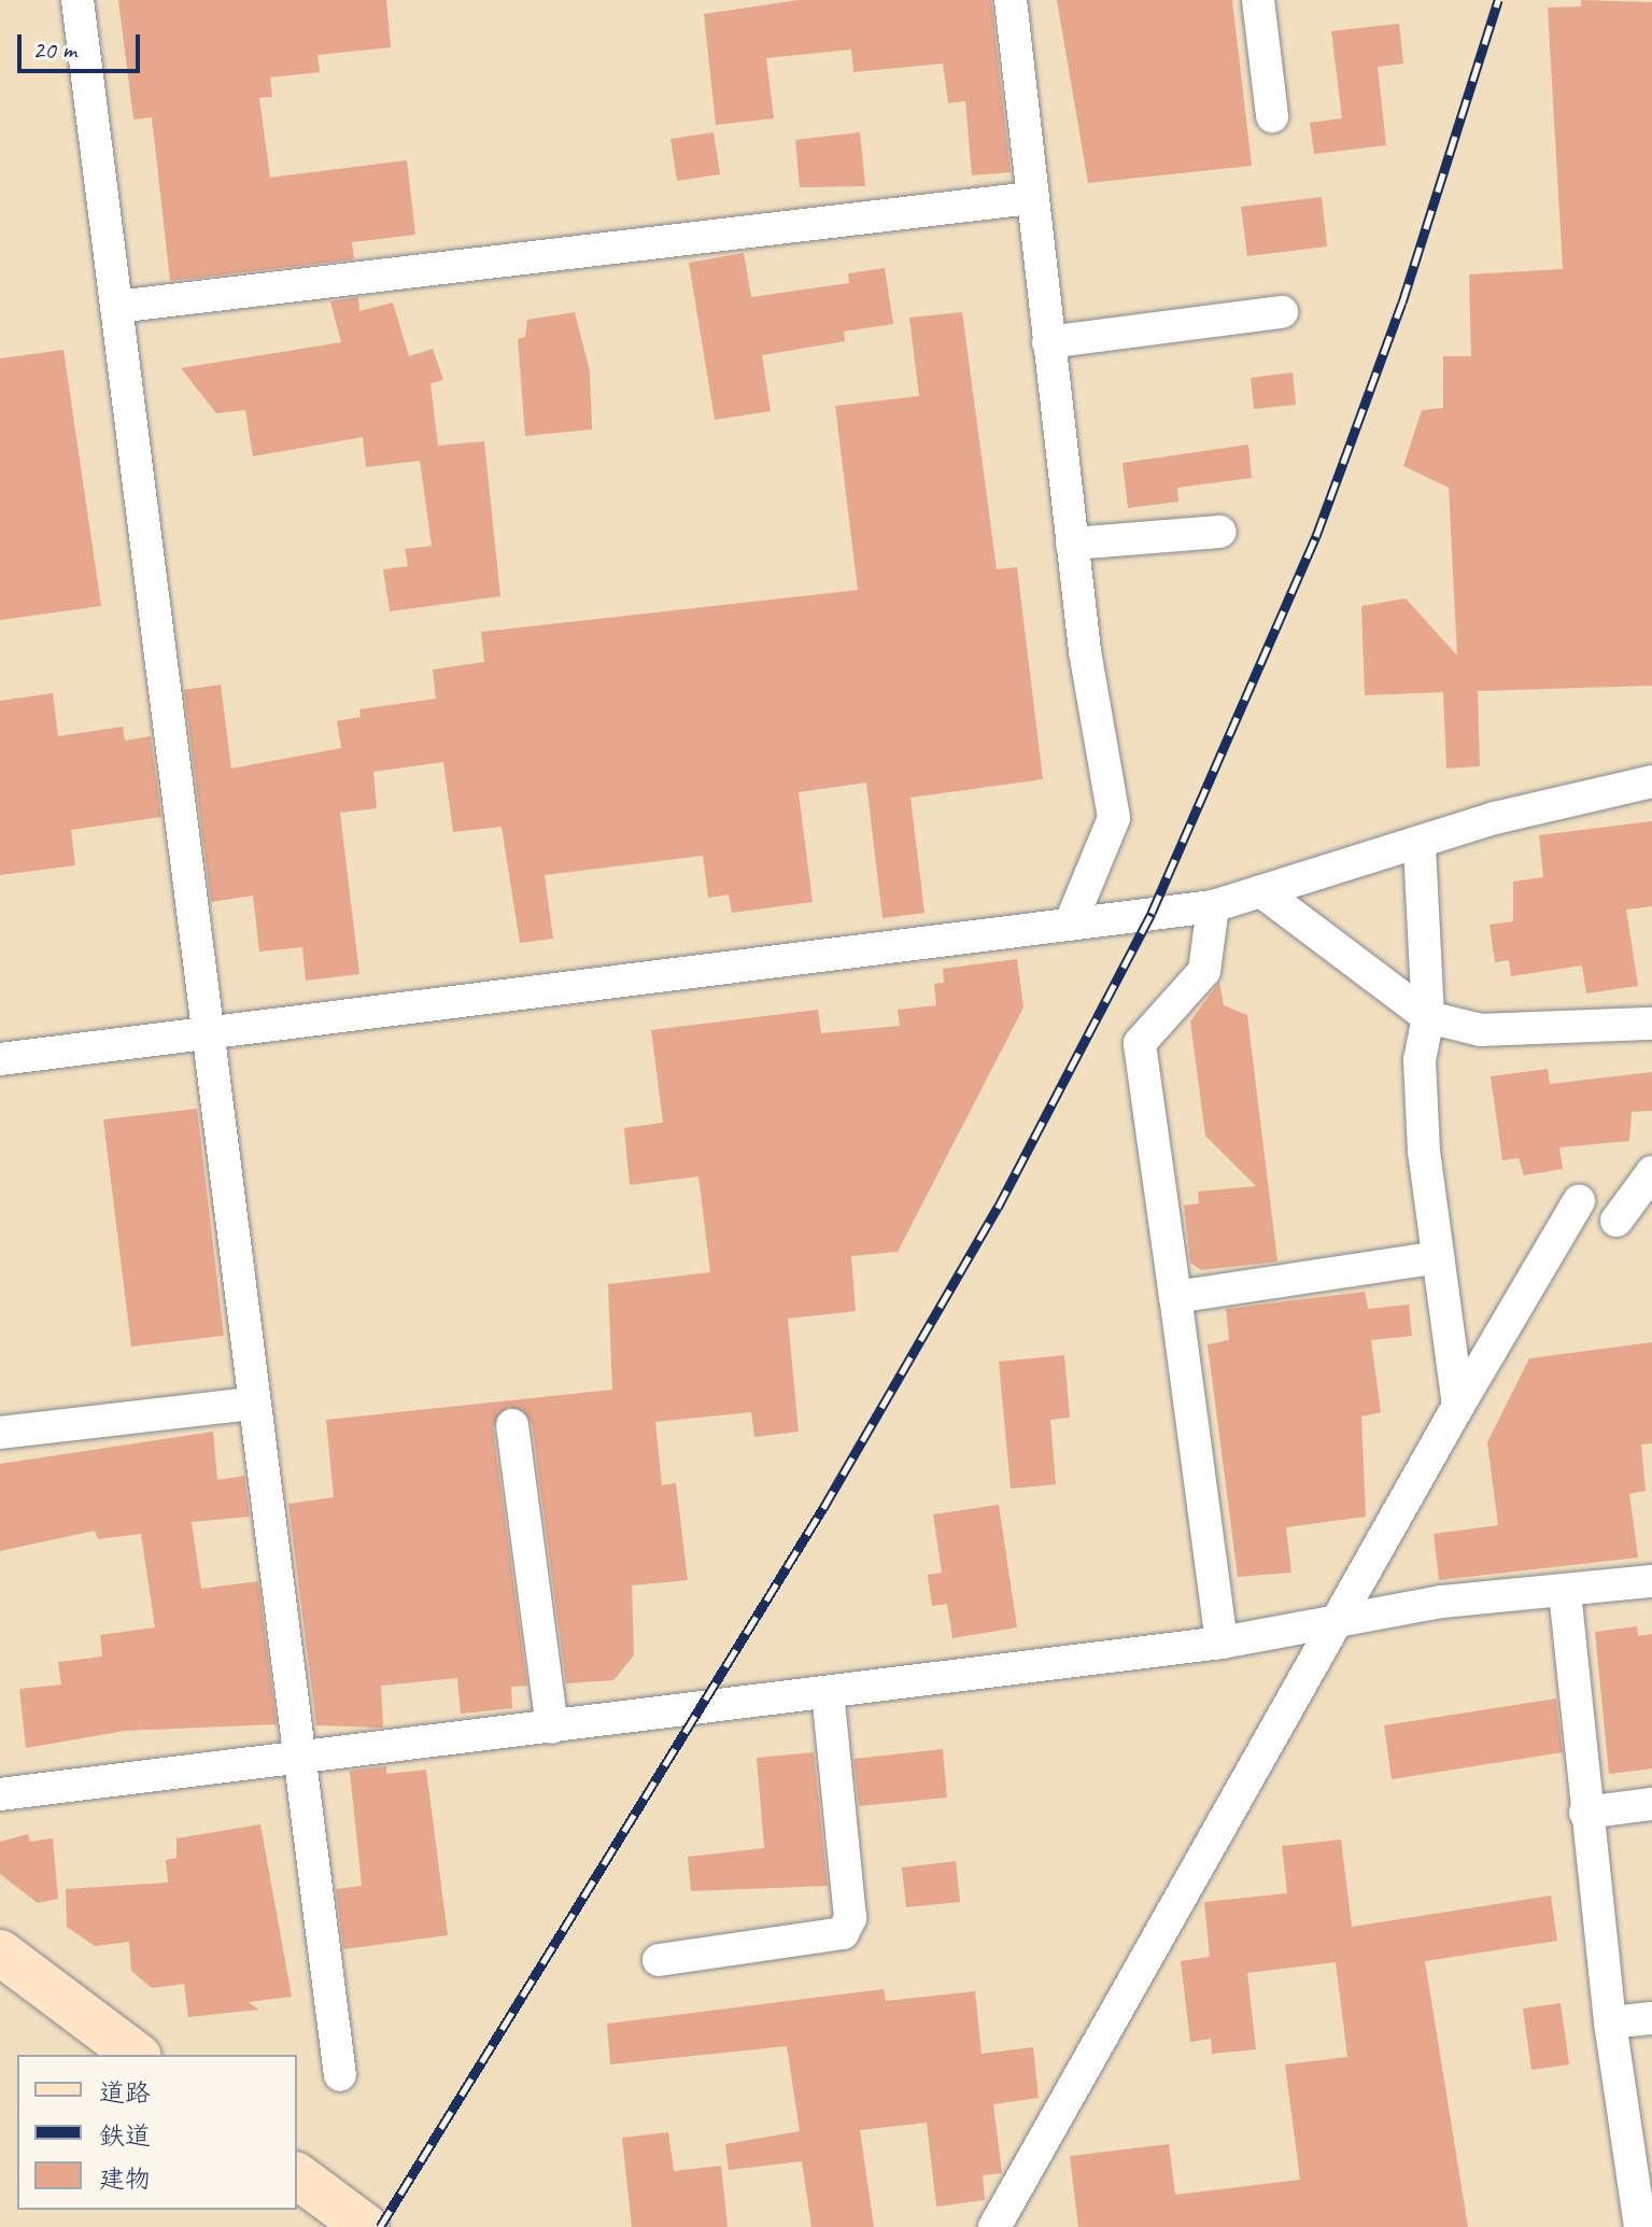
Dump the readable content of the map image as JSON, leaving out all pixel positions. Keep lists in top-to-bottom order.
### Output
{
  "legend": ["道路", "鉄道", "建物"],
  "scale_bar": "20 m"
}
